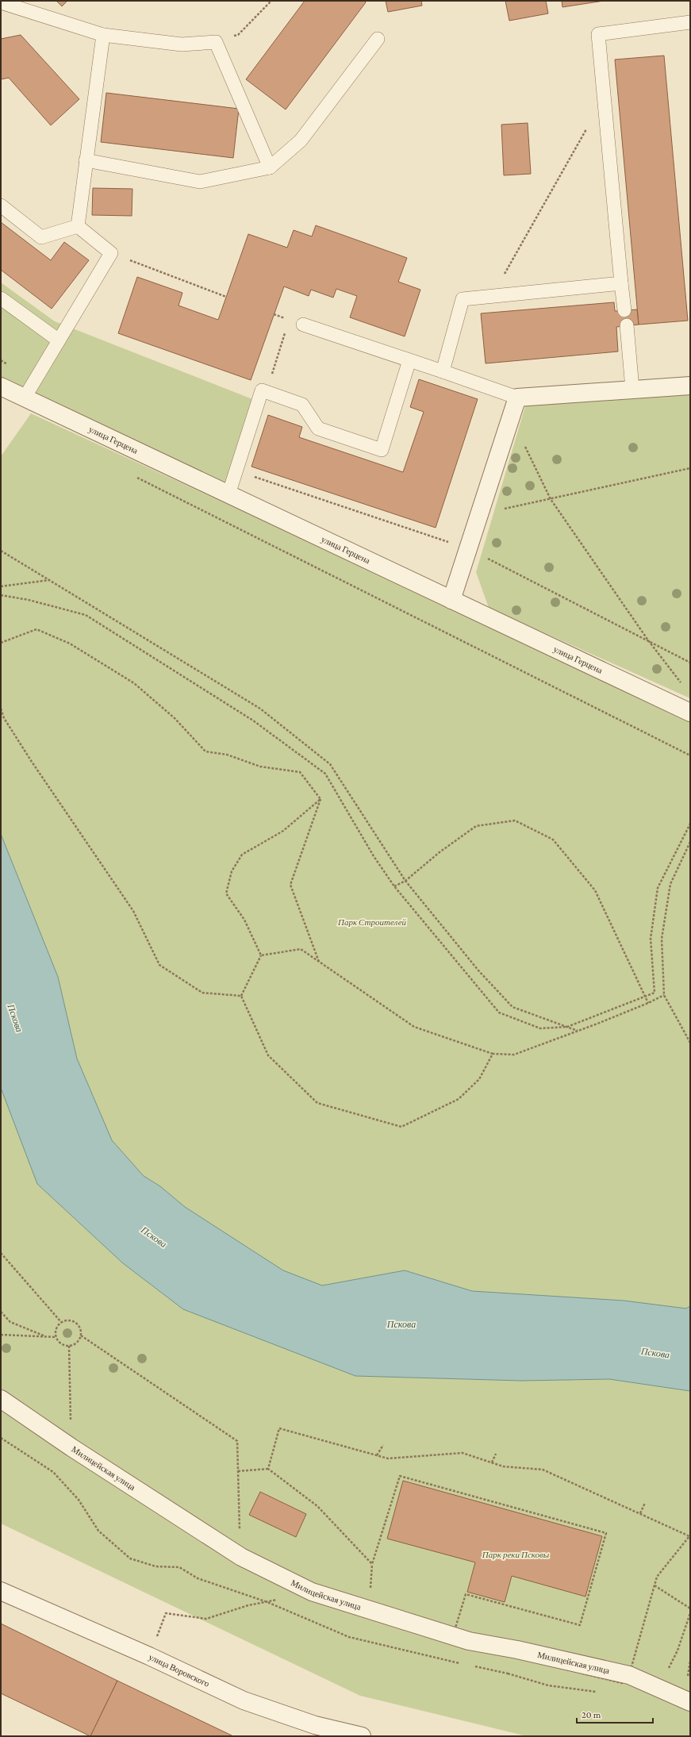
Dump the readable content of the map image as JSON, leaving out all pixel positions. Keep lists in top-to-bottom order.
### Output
{
  "streets": {
    "street": ["улица Герцена", "Милицейская улица", "улица Воровского"]
  },
  "water": ["Пскова"],
  "parks": ["Парк Строителей", "Парк реки Псковы"],
  "scale_bar": "20 m"
}
